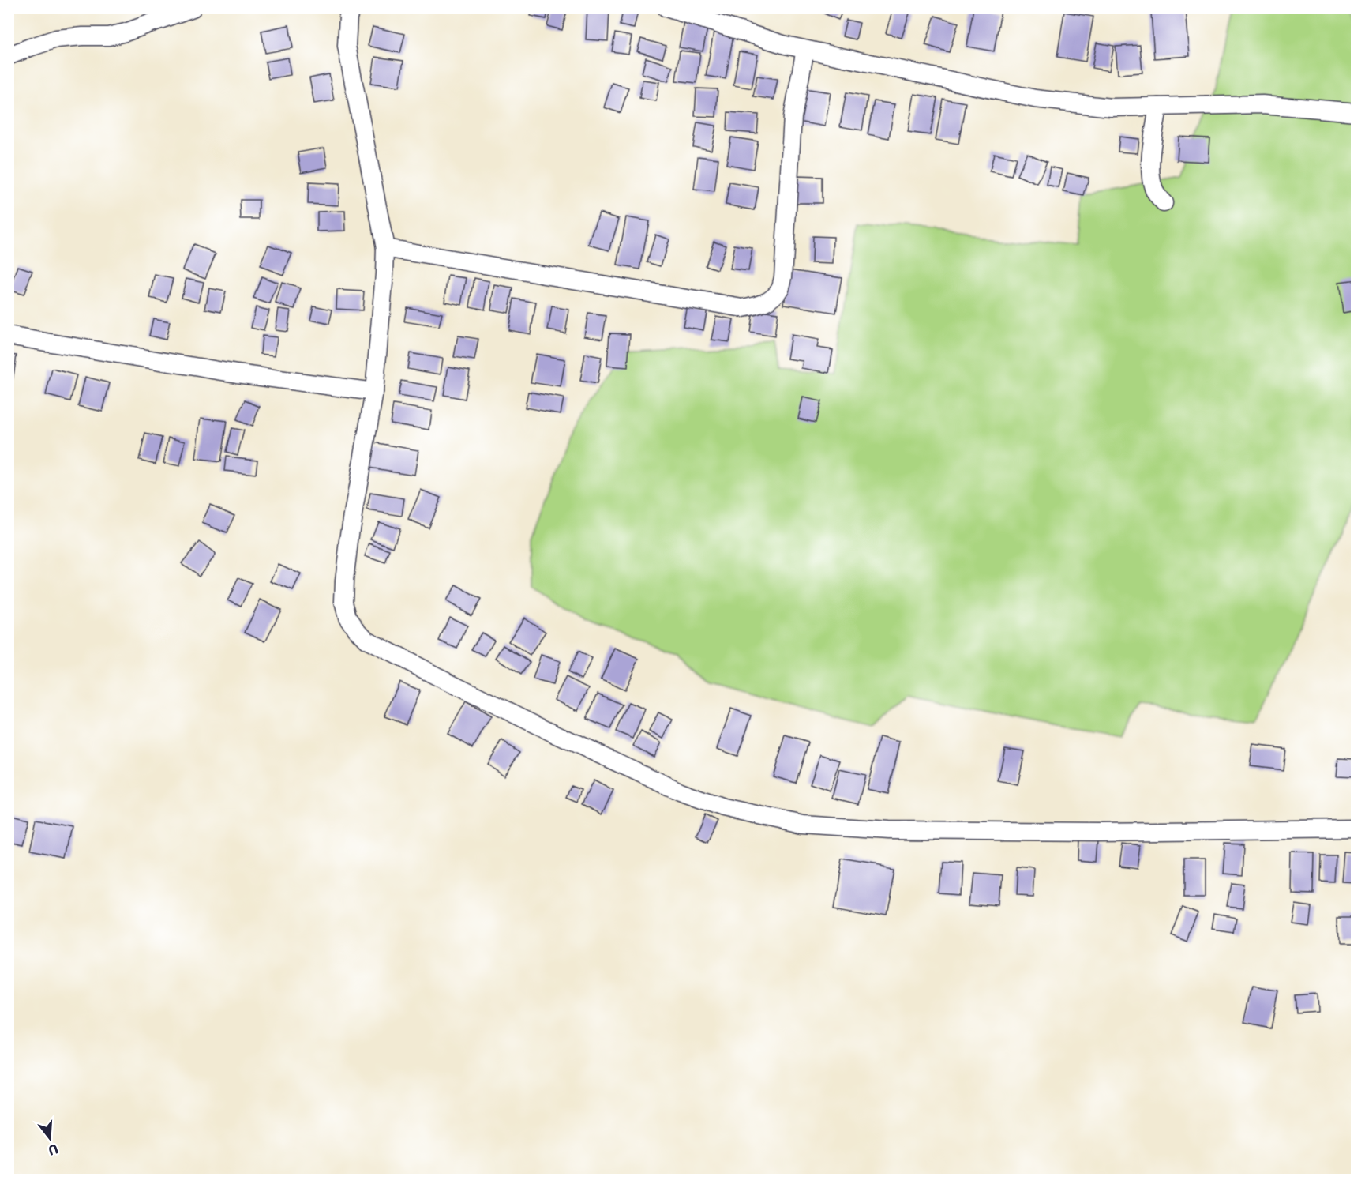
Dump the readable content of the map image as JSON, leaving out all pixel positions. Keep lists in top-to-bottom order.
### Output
{
  "north": "bottom"
}
